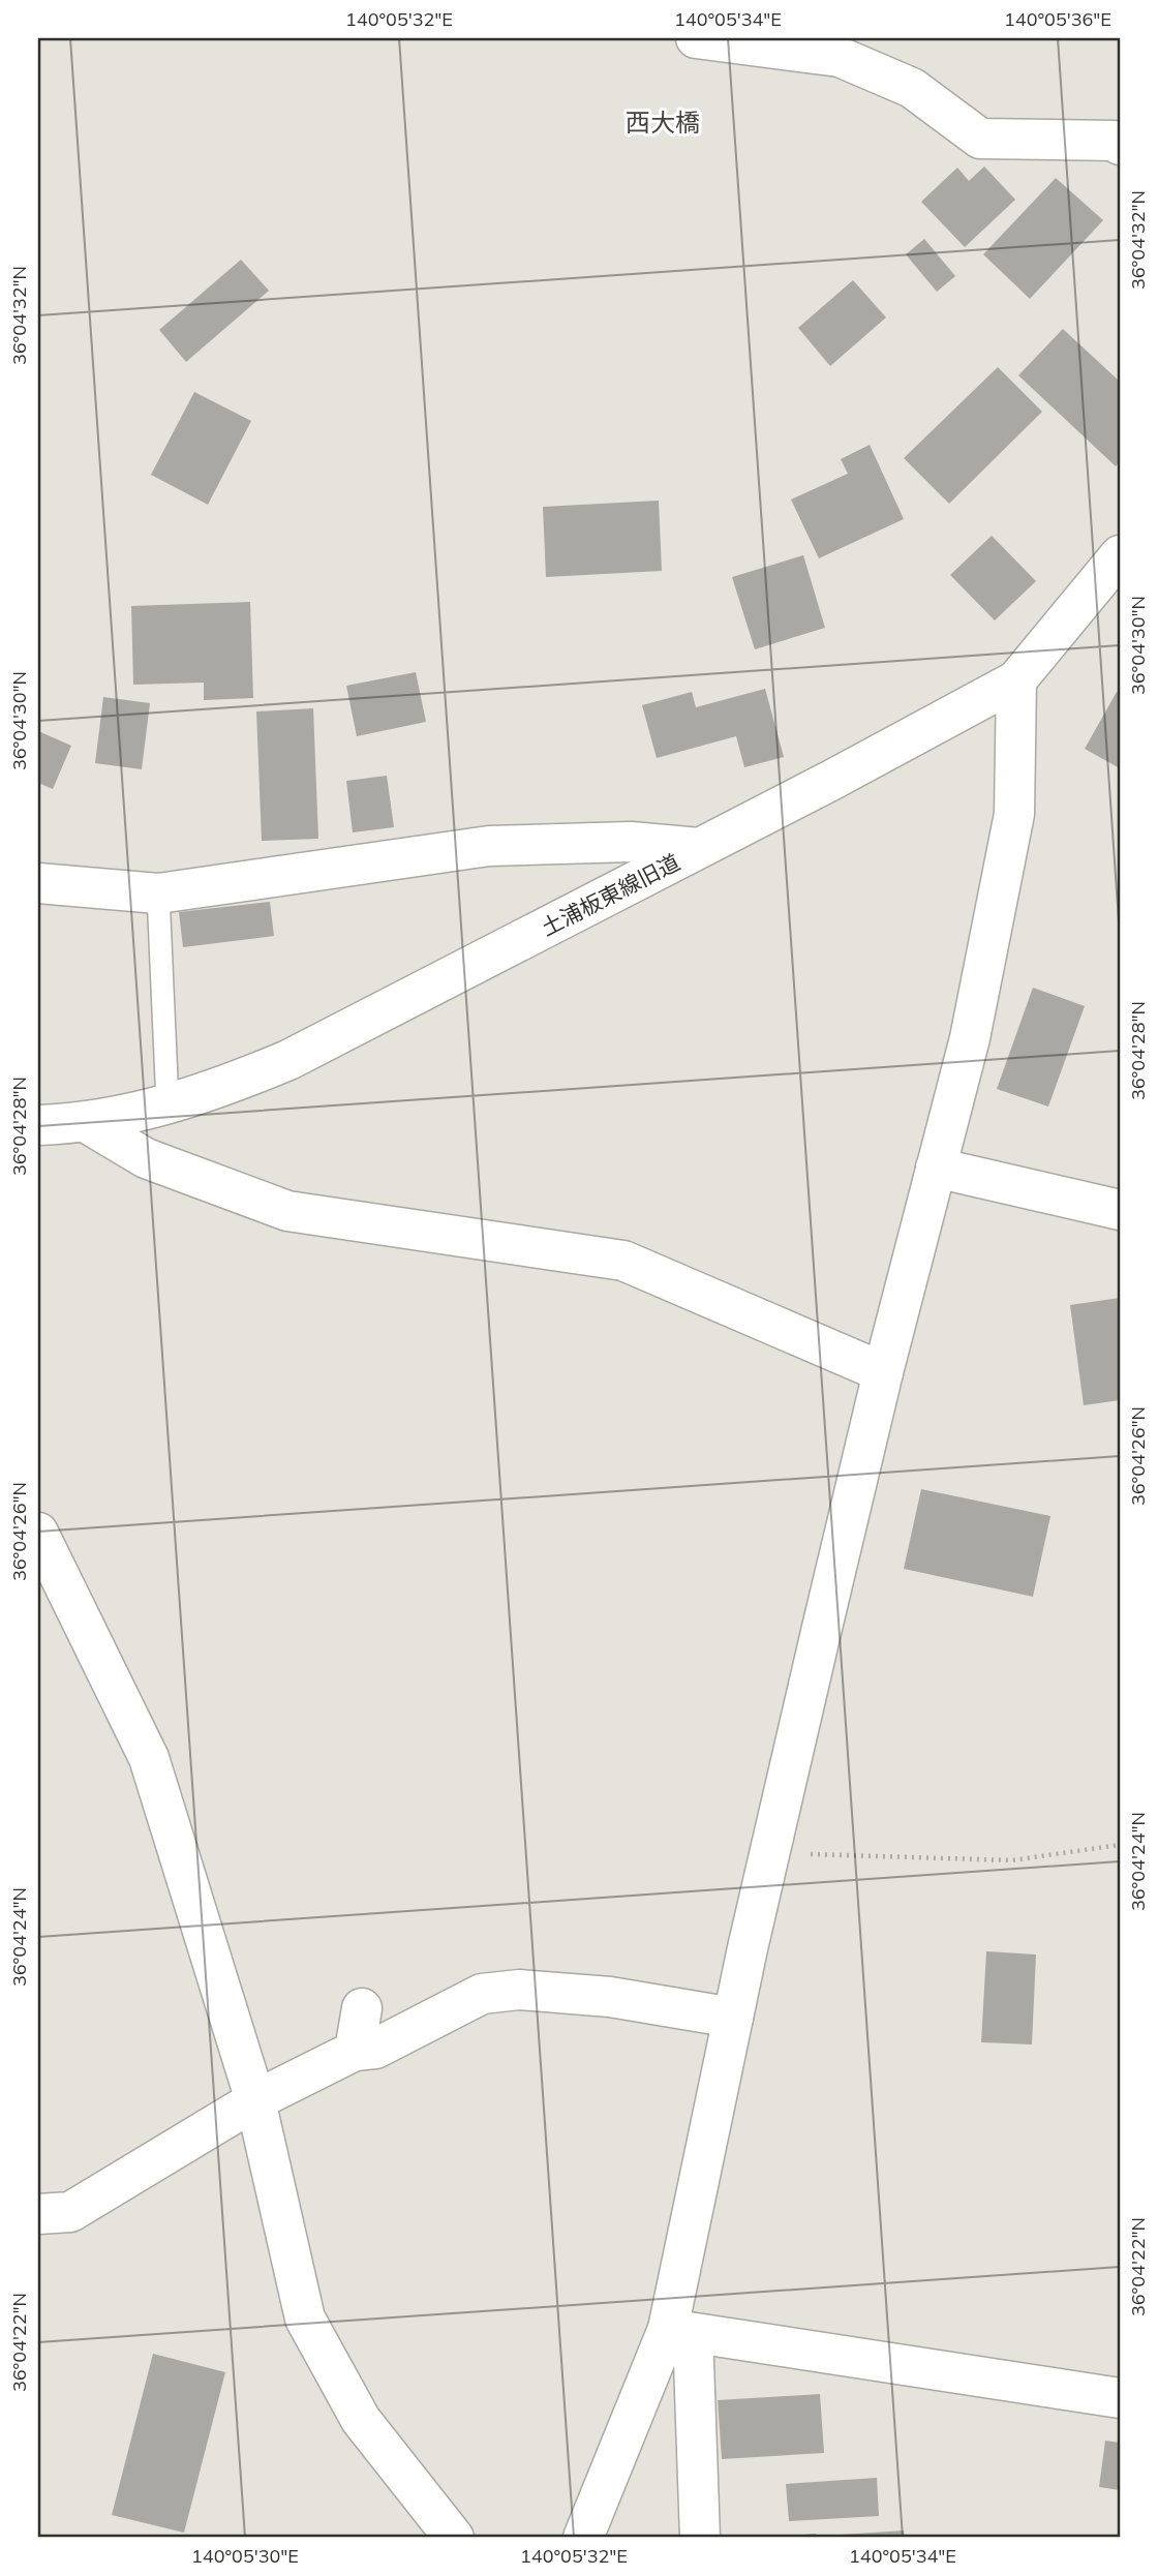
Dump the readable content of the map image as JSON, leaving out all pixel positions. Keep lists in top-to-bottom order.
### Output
{
  "streets": {
    "street": ["土浦板東線旧道"]
  },
  "districts": ["西大橋"],
  "coordinates": [
    "140°05'32\"E",
    "140°05'34\"E",
    "140°05'36\"E",
    "36°04'32\"N",
    "36°04'30\"N",
    "36°04'28\"N",
    "36°04'26\"N",
    "36°04'24\"N",
    "36°04'22\"N",
    "140°05'30\"E"
  ]
}
